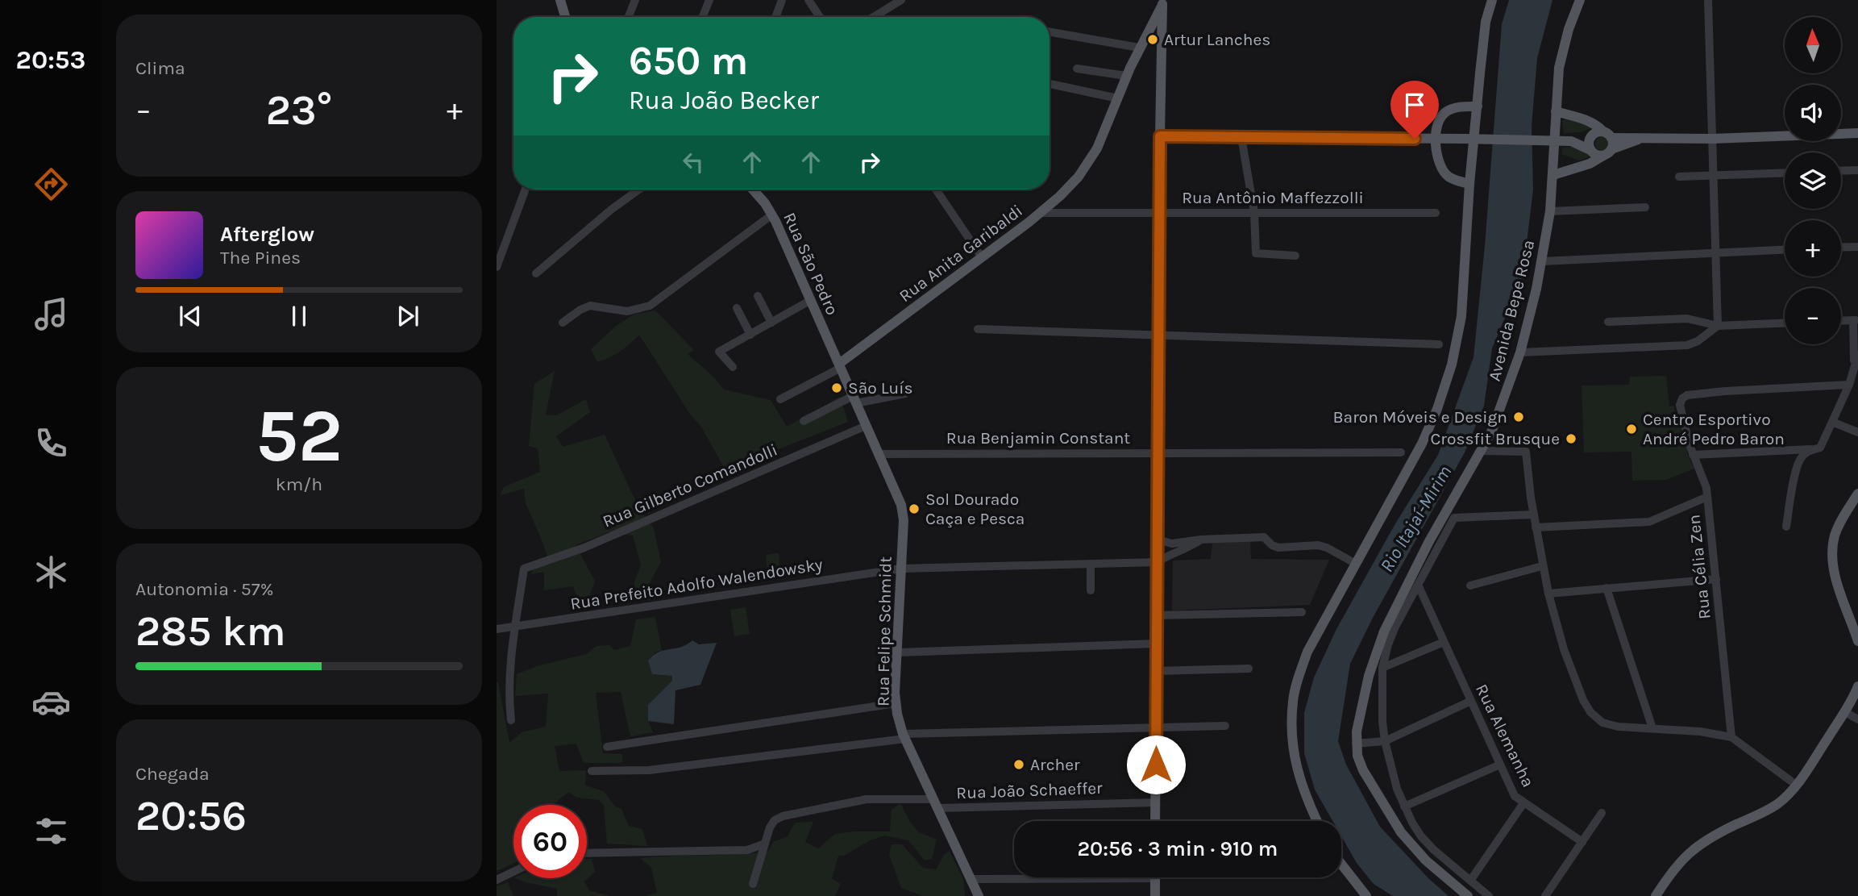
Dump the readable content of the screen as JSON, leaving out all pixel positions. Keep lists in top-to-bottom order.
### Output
{
  "streets": {
    "main road": [
      "Rua Anita Garibaldi",
      "Rua São Pedro",
      "Avenida Bepe Rosa",
      "Rua Felipe Schmidt"
    ],
    "street": [
      "Rua Antônio Maffezzolli",
      "Rua Benjamin Constant",
      "Rua Gilberto Comandolli",
      "Rua Célia Zen",
      "Rua Prefeito Adolfo Walendowsky",
      "Rua Alemanha",
      "Rua João Schaeffer"
    ]
  },
  "crossings": [
    ["Rua Antônio Maffezzolli", "Rua Anita Garibaldi"],
    ["Rua Anita Garibaldi", "Rua São Pedro"],
    ["Rua Anita Garibaldi", "Rua Felipe Schmidt"],
    ["Rua São Pedro", "Rua Felipe Schmidt"],
    ["Rua Benjamin Constant", "Rua Felipe Schmidt"],
    ["Rua Gilberto Comandolli", "Rua Prefeito Adolfo Walendowsky"],
    ["Rua Gilberto Comandolli", "Rua Felipe Schmidt"],
    ["Rua Prefeito Adolfo Walendowsky", "Rua Felipe Schmidt"],
    ["Rua Felipe Schmidt", "Rua João Schaeffer"]
  ],
  "water": ["Rio Itajaí-Mirim"],
  "places": [
    "Artur Lanches",
    "São Luís",
    "Baron Móveis e Design",
    "Centro Esportivo André Pedro Baron",
    "Crossfit Brusque",
    "Sol Dourado Caça e Pesca",
    "Archer"
  ],
  "north": "top",
  "page": {
    "tabs": "20:53",
    "tile": [
      "Clima",
      ["52", "km/h"],
      ["Autonomia · 57%", "285 km"],
      ["Chegada", "20:56"]
    ],
    "map_buttons": ["+", "−"],
    "turn": ["650 m", "Rua João Becker"],
    "heat": ["−", "23°", "+"],
    "song": ["Afterglow", "The Pines"],
    "limit": "60",
    "trip": "20:56 · 3 min · 910 m"
  }
}
